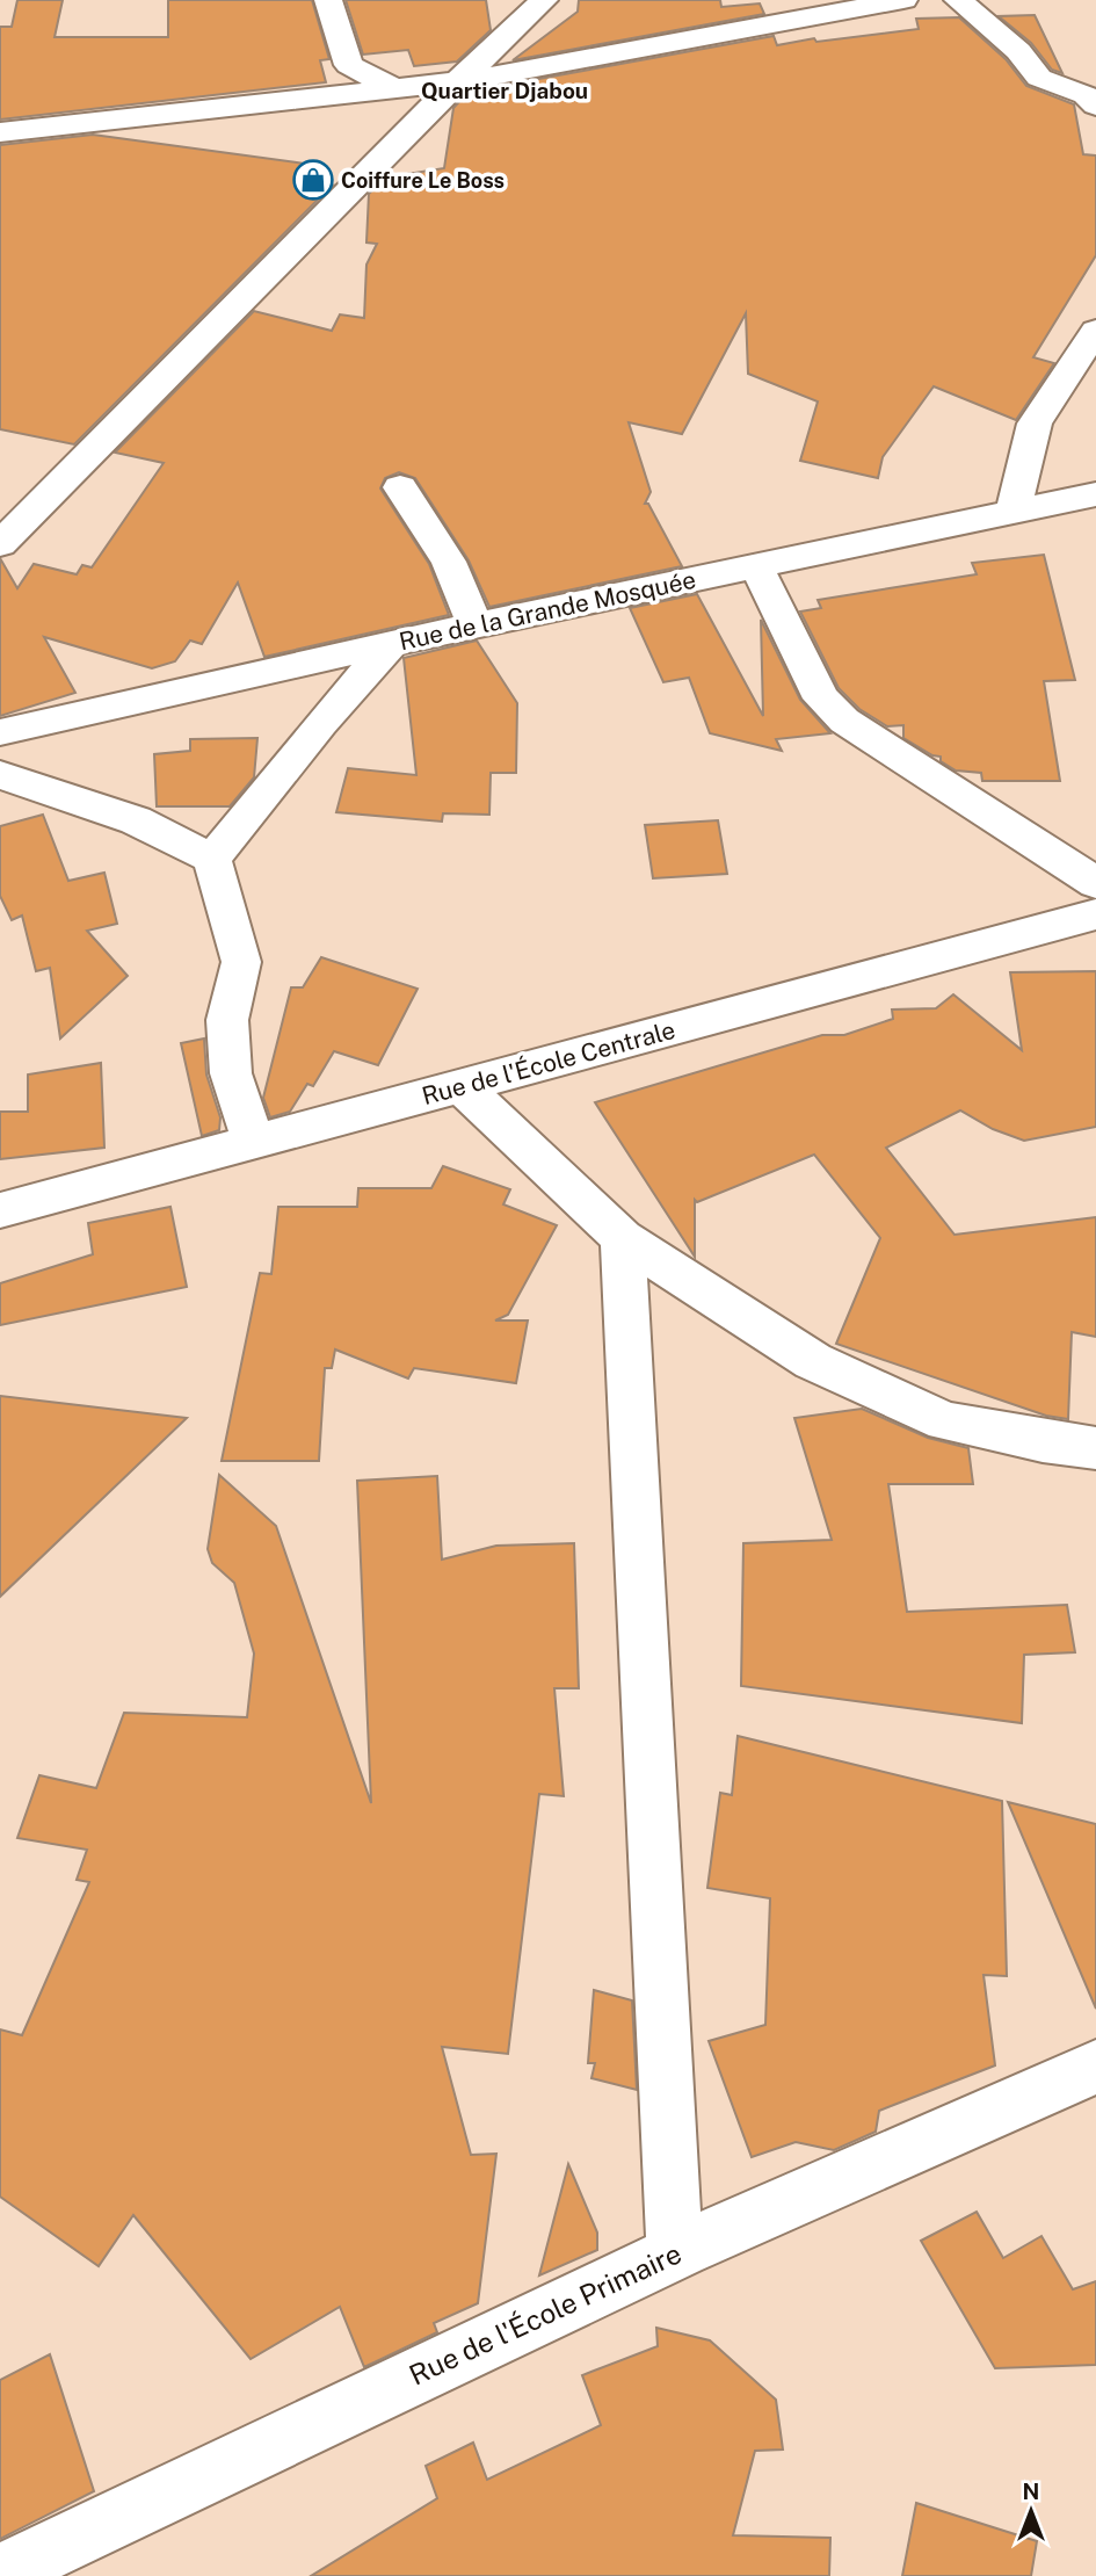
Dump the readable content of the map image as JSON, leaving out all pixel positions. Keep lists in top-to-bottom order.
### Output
{
  "streets": {
    "street": ["Rue de la Grande Mosquée", "Rue de l'École Centrale", "Rue de l'École Primaire"]
  },
  "districts": ["Quartier Djabou"],
  "places": {
    "shop": ["Coiffure Le Boss"]
  },
  "north": "top"
}
